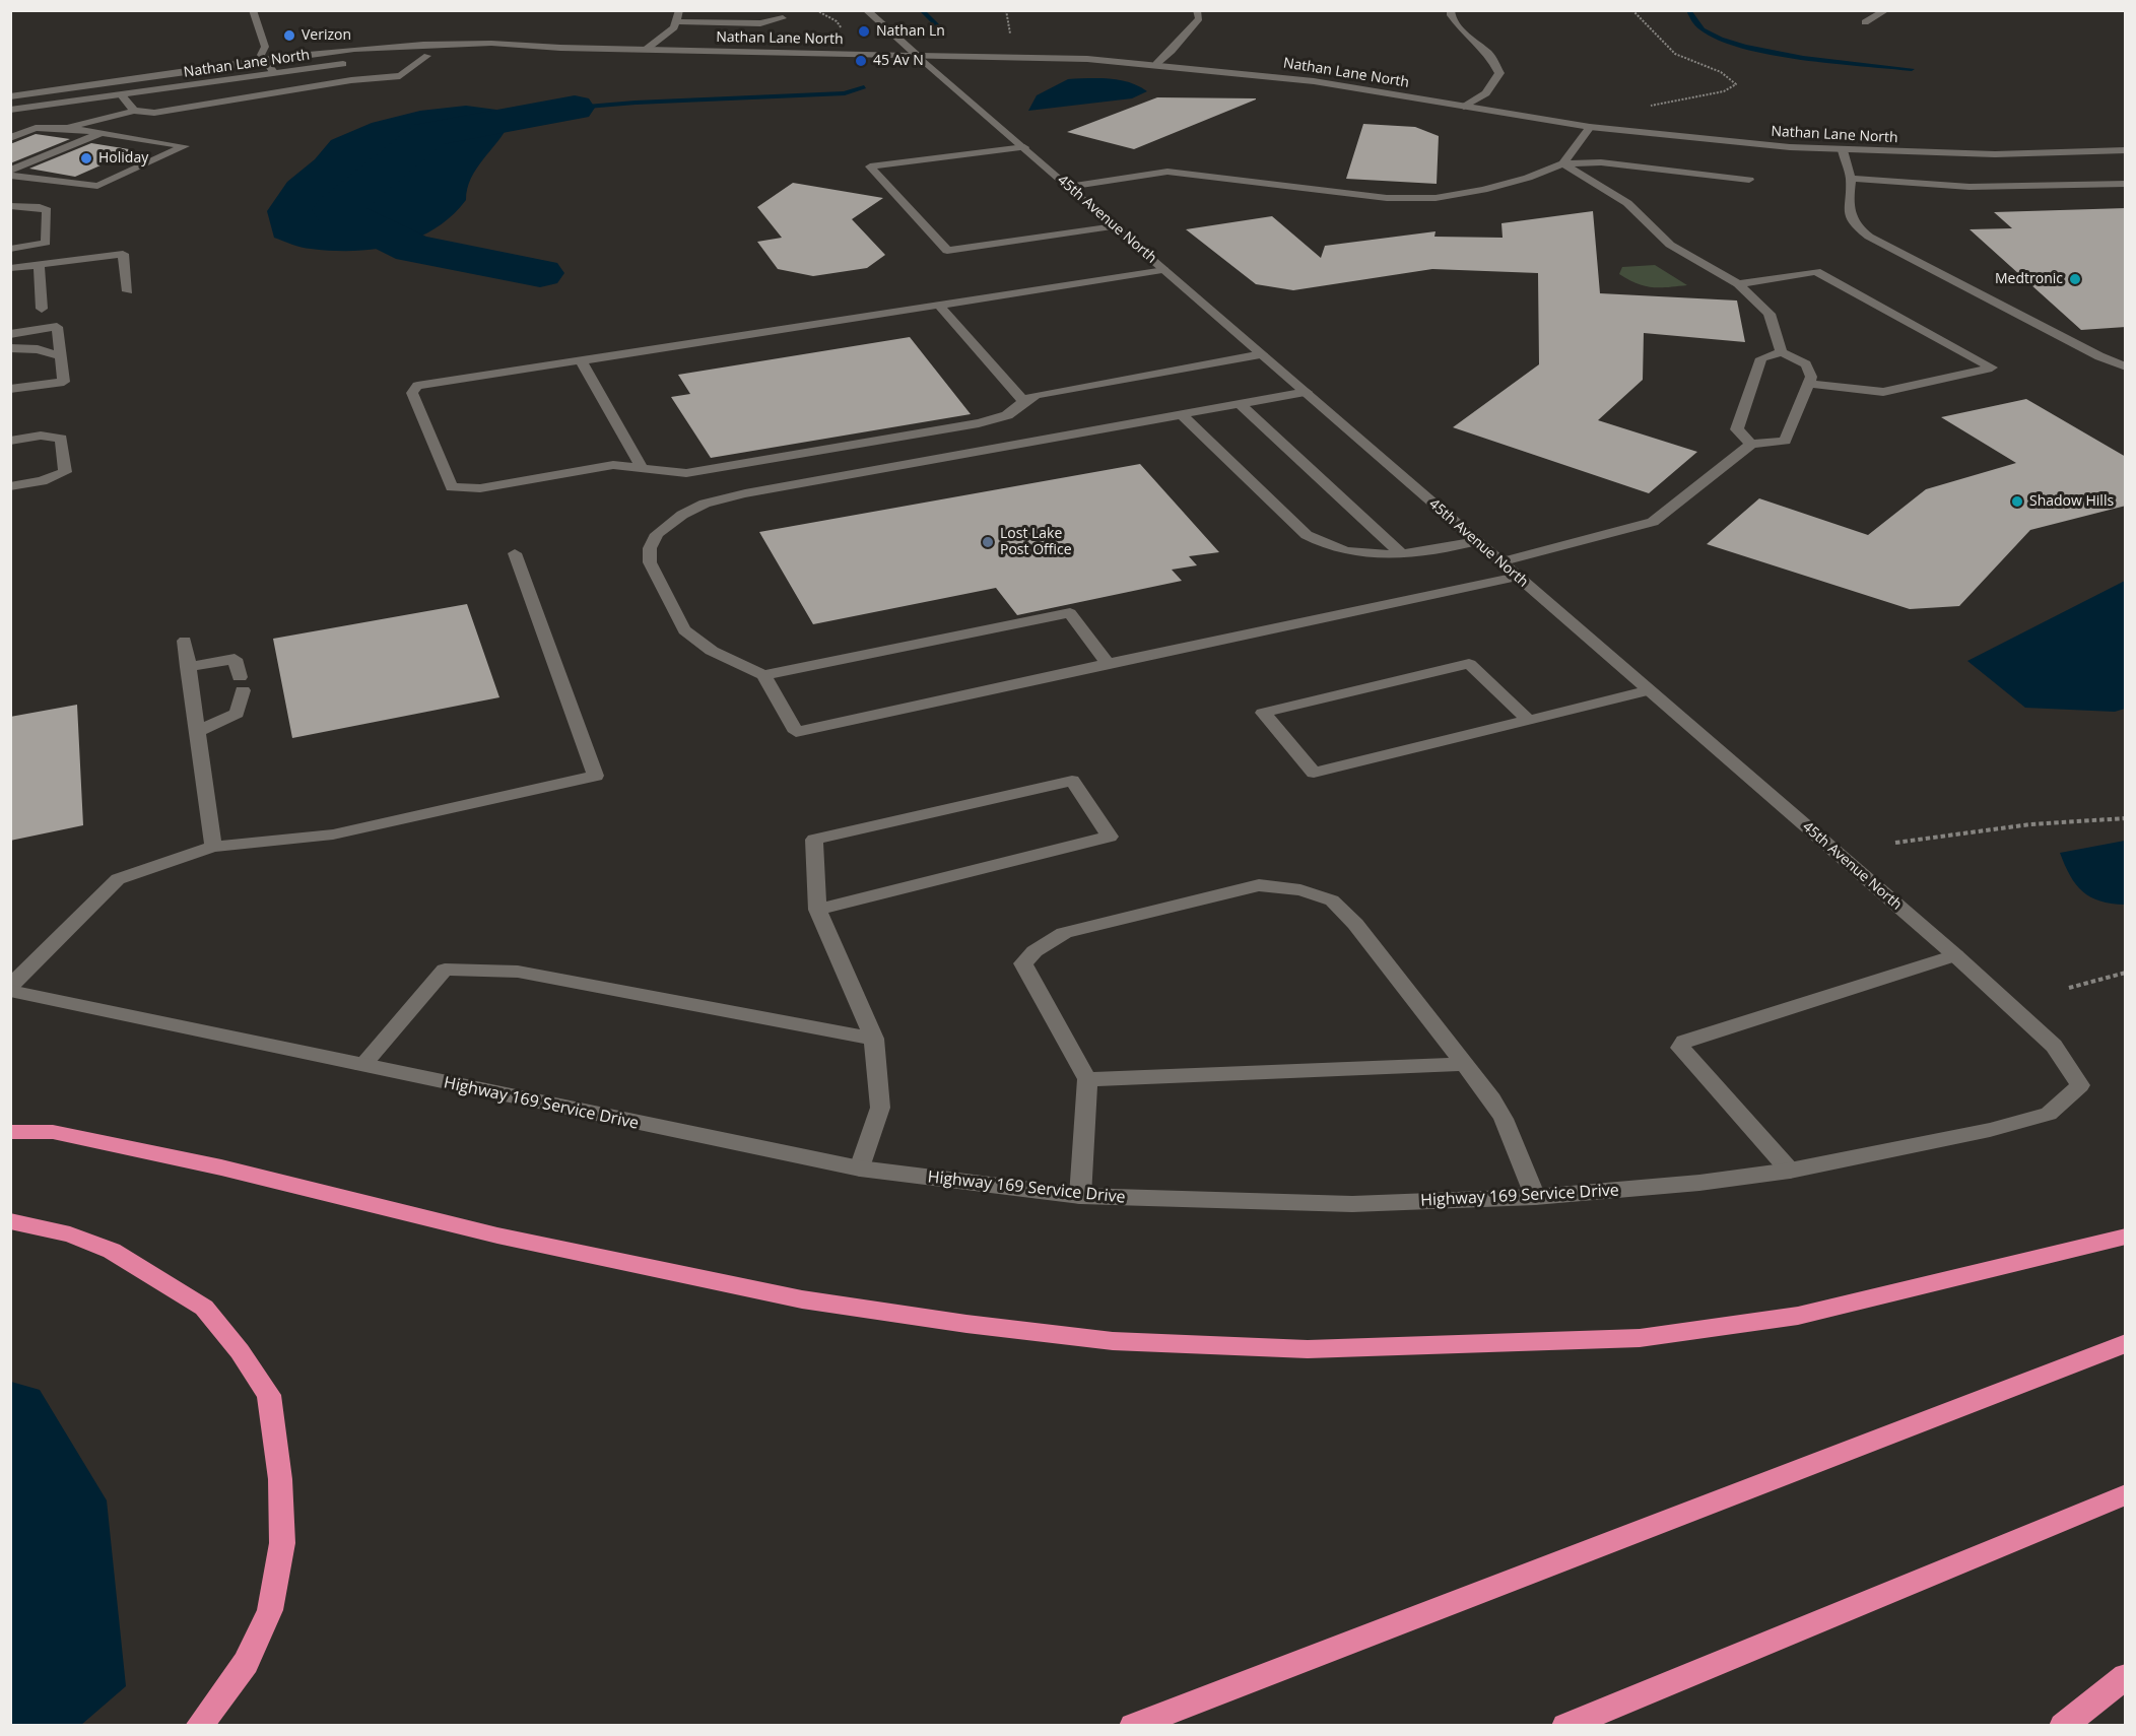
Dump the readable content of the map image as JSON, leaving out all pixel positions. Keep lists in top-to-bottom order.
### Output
{
  "streets": {
    "street": ["Nathan Lane North", "45th Avenue North", "Highway 169 Service Drive"]
  },
  "crossings": [
    ["Nathan Lane North", "45th Avenue North"],
    ["45th Avenue North", "Highway 169 Service Drive"]
  ],
  "places": [
    "Nathan Ln",
    "Verizon",
    "45 Av N",
    "Holiday",
    "Medtronic",
    "Shadow Hills",
    "Lost Lake Post Office"
  ]
}
